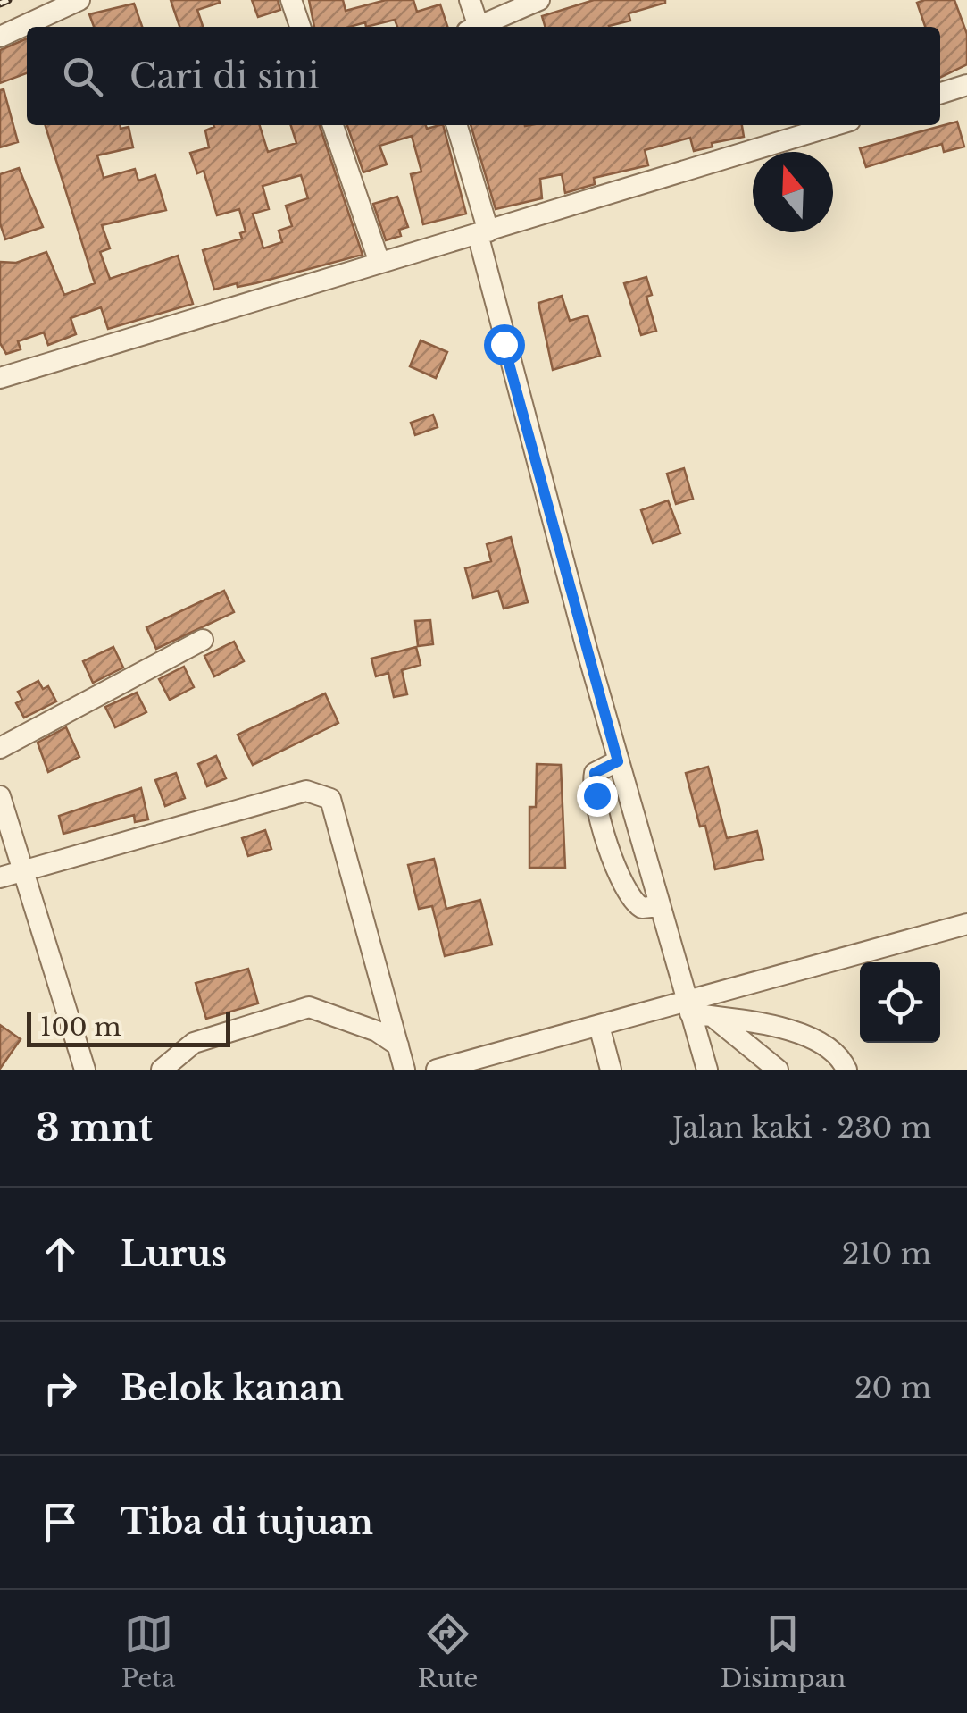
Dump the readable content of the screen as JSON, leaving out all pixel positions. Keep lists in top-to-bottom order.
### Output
{
  "scale_bar": "100 m",
  "north": "top",
  "page": {
    "search": "Cari di sini",
    "scale": "100 m",
    "heading": ["3 mnt", "Jalan kaki · 230 m"],
    "list": [
      ["Lurus", "210 m"],
      ["Belok kanan", "20 m"],
      "Tiba di tujuan"
    ],
    "nav": ["Peta", "Rute", "Disimpan"]
  }
}
